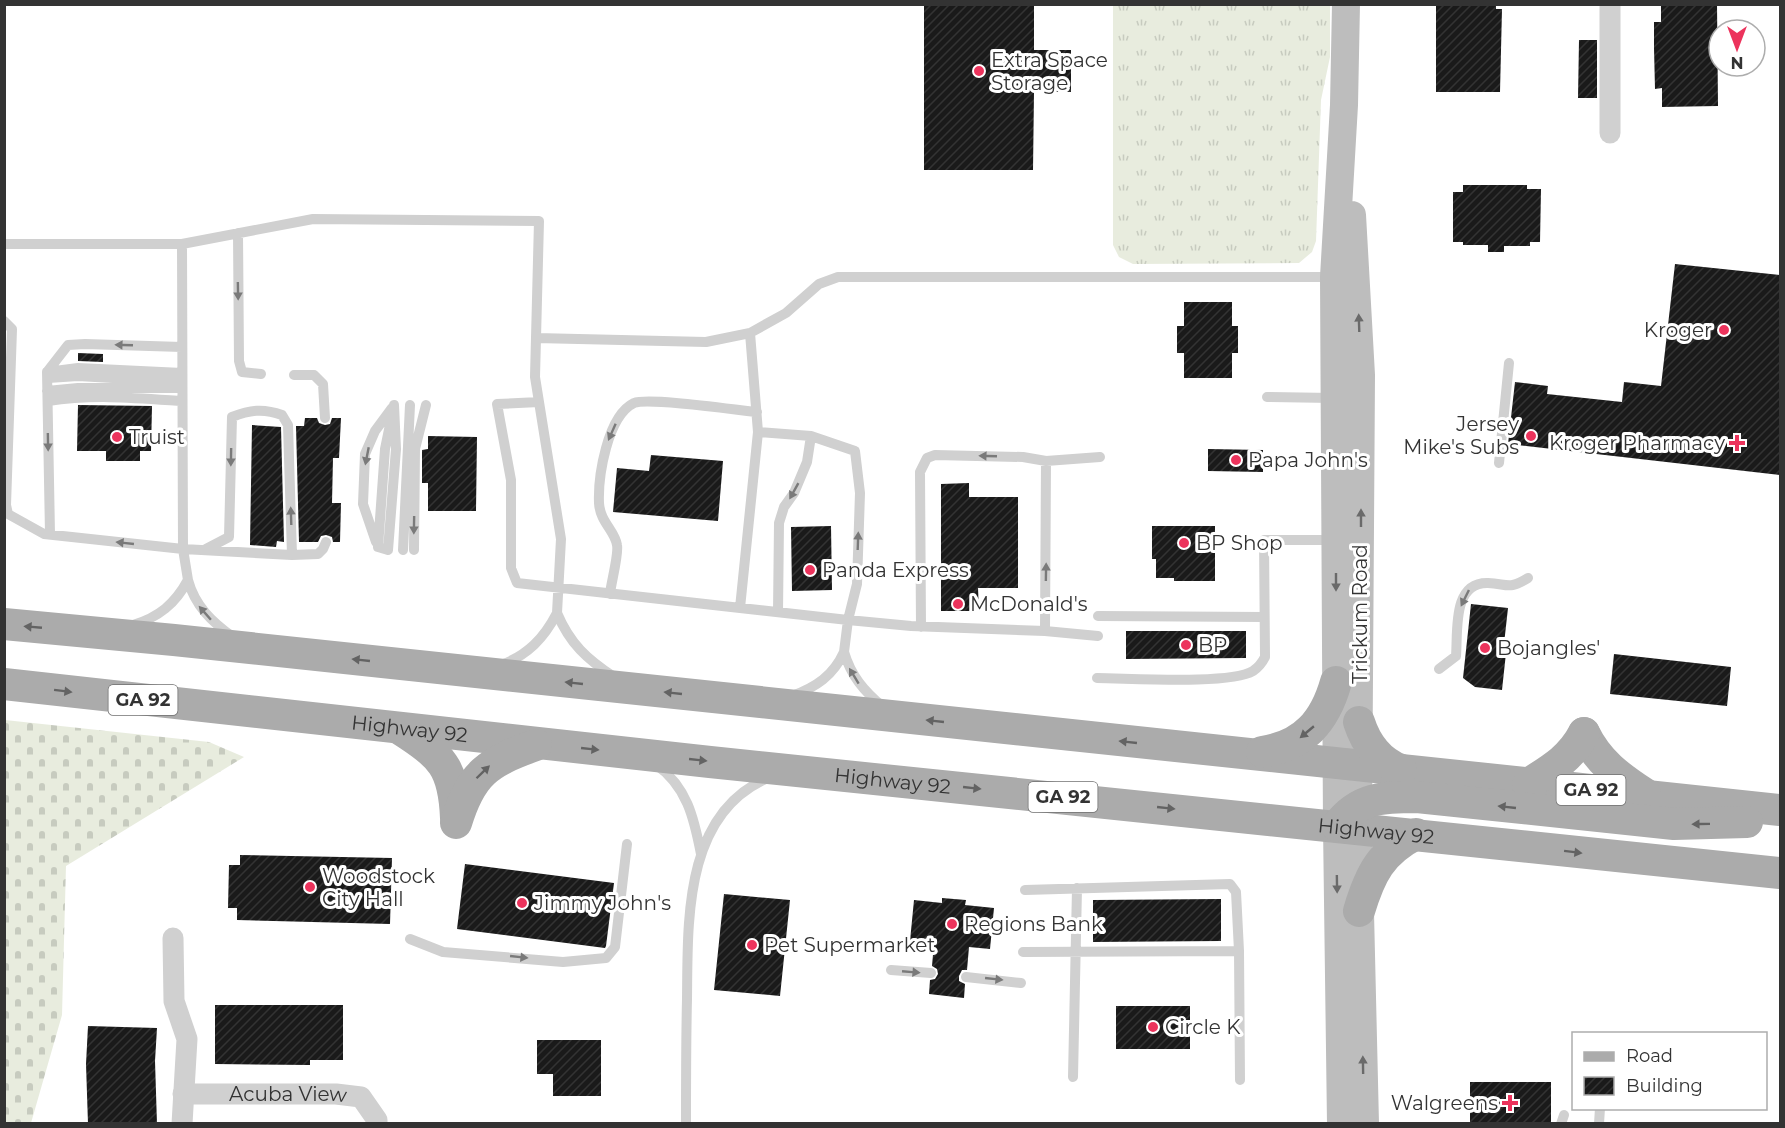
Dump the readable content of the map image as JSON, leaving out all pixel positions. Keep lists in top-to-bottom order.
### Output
{
  "streets": {
    "main road": ["GA 92", "Highway 92"],
    "street": ["Trickum Road", "Acuba View"]
  },
  "crossings": [
    ["Trickum Road", "GA 92"],
    ["Trickum Road", "Highway 92"]
  ],
  "places": {
    "other": [
      "Extra Space Storage",
      "Kroger",
      "Jersey Mike's Subs",
      "Truist",
      "Papa John's",
      "BP Shop",
      "Panda Express",
      "McDonald's",
      "BP",
      "Bojangles'",
      "Woodstock City Hall",
      "Jimmy John's",
      "Regions Bank",
      "Pet Supermarket",
      "Circle K"
    ],
    "health": ["Kroger Pharmacy", "Walgreens"]
  },
  "legend": ["Road", "Building"],
  "north": "bottom"
}
